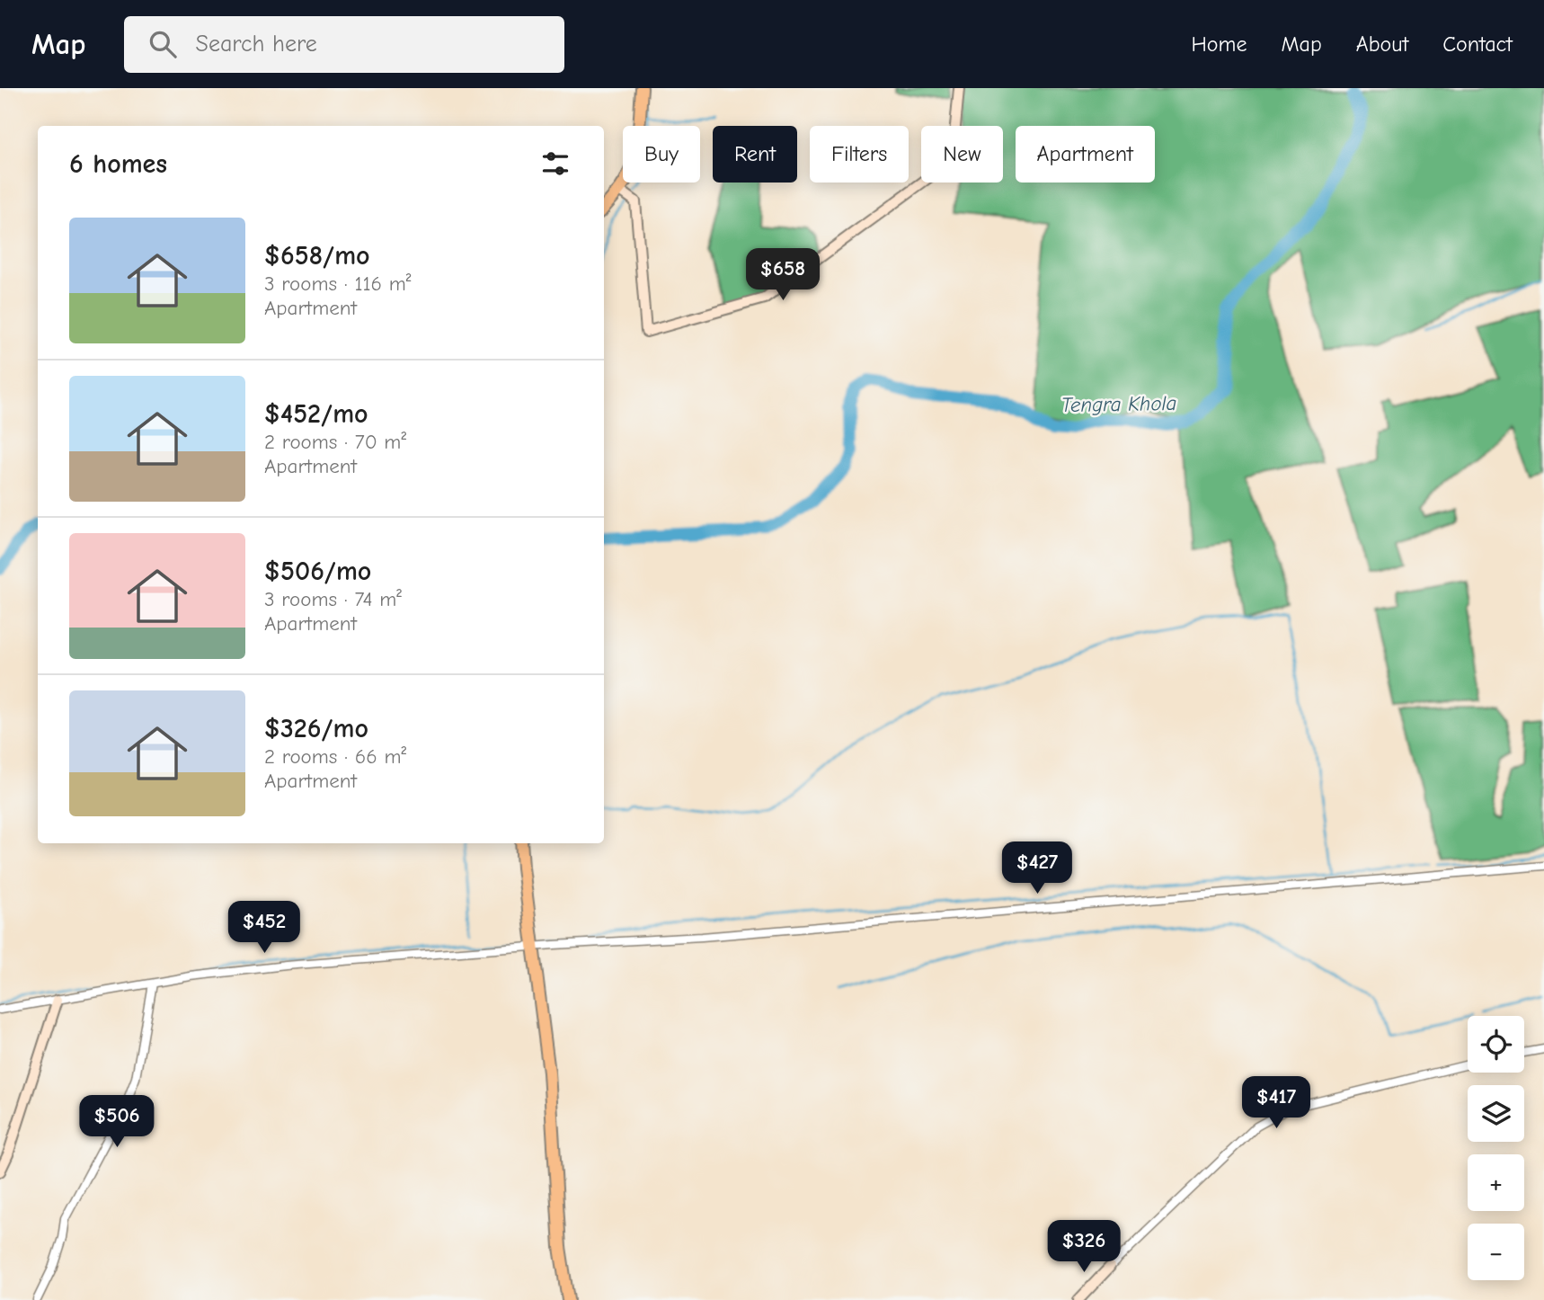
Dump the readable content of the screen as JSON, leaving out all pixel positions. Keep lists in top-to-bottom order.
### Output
{
  "water": ["Tengra Khola"],
  "page": {
    "header": "Map",
    "search": "Search here",
    "nav": [
      "Home",
      "Map",
      "About",
      "Contact"
    ],
    "chip": [
      "Buy",
      "Rent",
      "Filters",
      "New",
      "Apartment"
    ],
    "heading": "6 homes",
    "list": [
      {
        "name": "$658/mo",
        "note": "3 rooms · 116 m² · Apartment"
      },
      {
        "name": "$452/mo",
        "note": "2 rooms · 70 m² · Apartment"
      },
      {
        "name": "$506/mo",
        "note": "3 rooms · 74 m² · Apartment"
      },
      {
        "name": "$326/mo",
        "note": "2 rooms · 66 m² · Apartment"
      }
    ],
    "price": [
      "$658",
      "$427",
      "$452",
      "$417",
      "$506",
      "$326"
    ],
    "map_buttons": ["+", "−"]
  }
}
